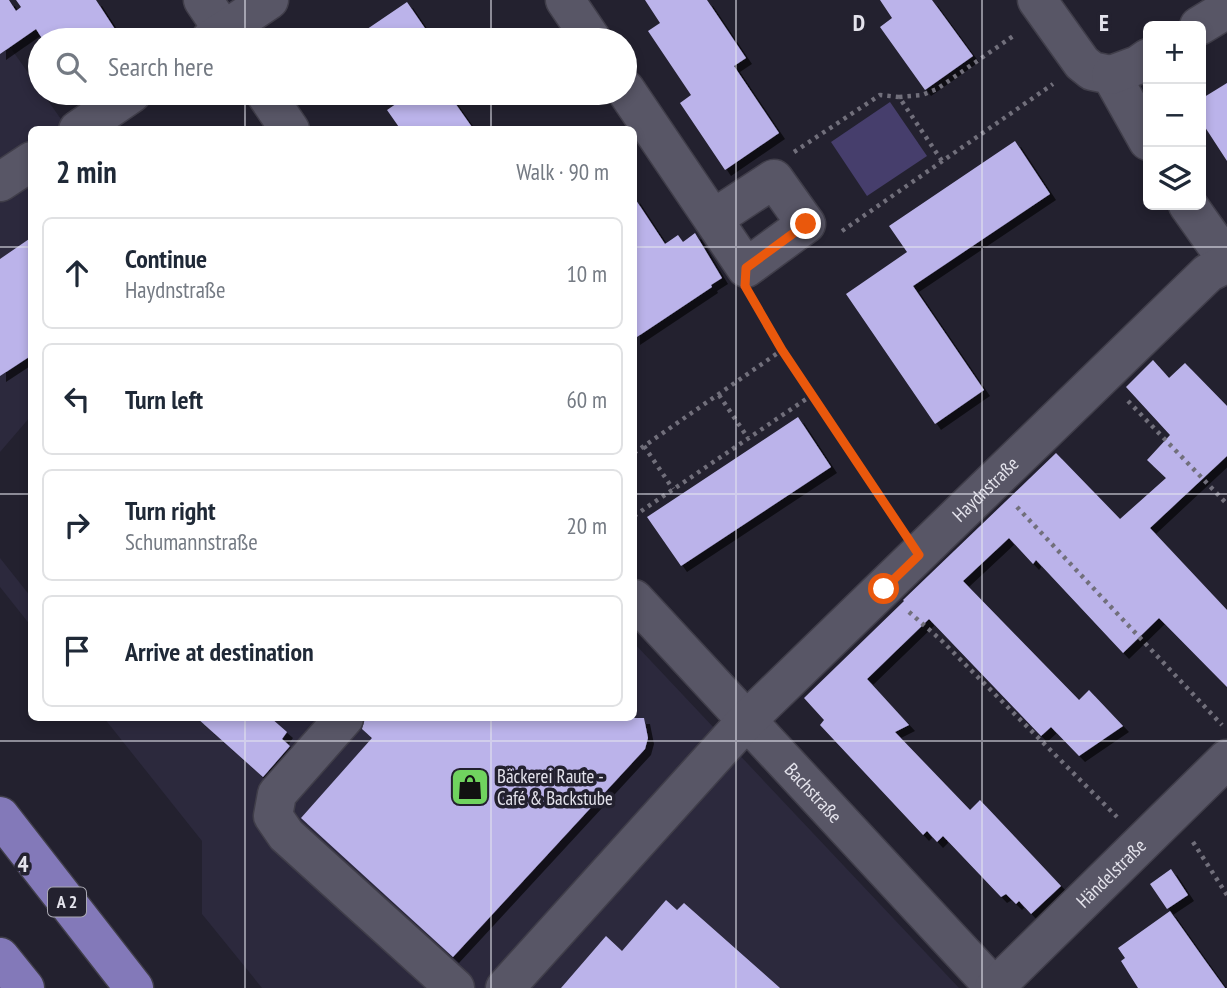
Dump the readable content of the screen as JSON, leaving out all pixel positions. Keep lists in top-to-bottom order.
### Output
{
  "streets": {
    "highway": ["A 2"],
    "street": ["Haydnstraße", "Bachstraße", "Händelstraße"]
  },
  "crossings": [
    ["Haydnstraße", "Bachstraße"],
    ["Bachstraße", "Händelstraße"]
  ],
  "places": {
    "shop": ["Bäckerei Raute - Café & Backstube"]
  },
  "page": {
    "map_buttons": ["+", "−"],
    "search": "Search here",
    "heading": ["2 min", "Walk · 90 m"],
    "list": [
      ["Continue", "Haydnstraße", "10 m"],
      ["Turn left", "60 m"],
      ["Turn right", "Schumannstraße", "20 m"],
      "Arrive at destination"
    ]
  },
  "grid": {
    "columns": ["D", "E"],
    "rows": ["4"]
  }
}
